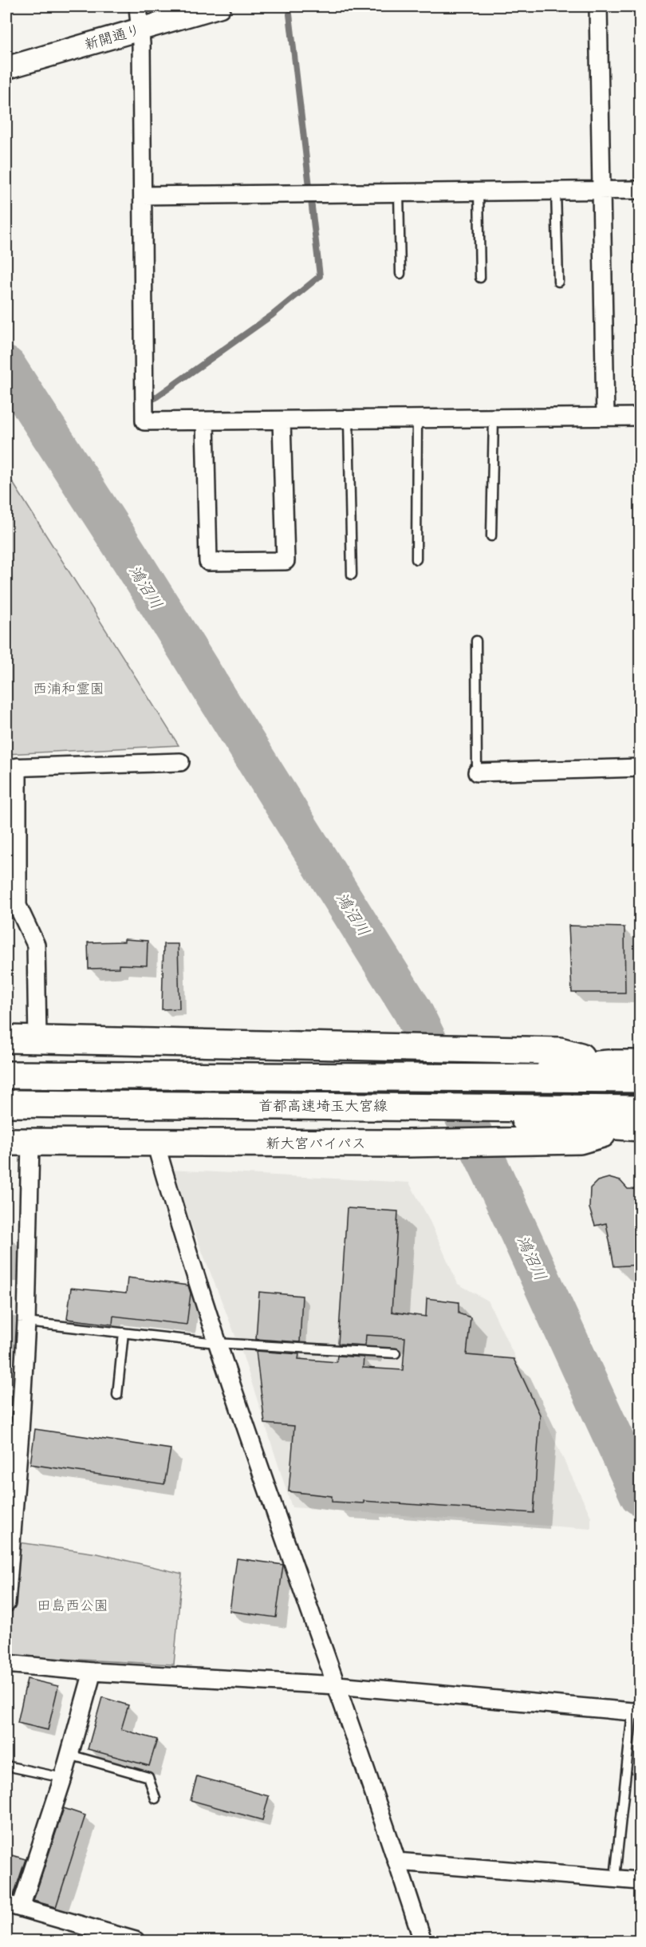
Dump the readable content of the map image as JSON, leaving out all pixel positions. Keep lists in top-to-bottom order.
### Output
{
  "streets": {
    "highway": ["首都高速埼玉大宮線", "新大宮バイパス"],
    "street": ["新開通り"]
  },
  "crossings": [
    ["首都高速埼玉大宮線", "新大宮バイパス"]
  ],
  "water": ["鴻沼川"],
  "parks": ["西浦和霊園", "田島西公園"]
}
